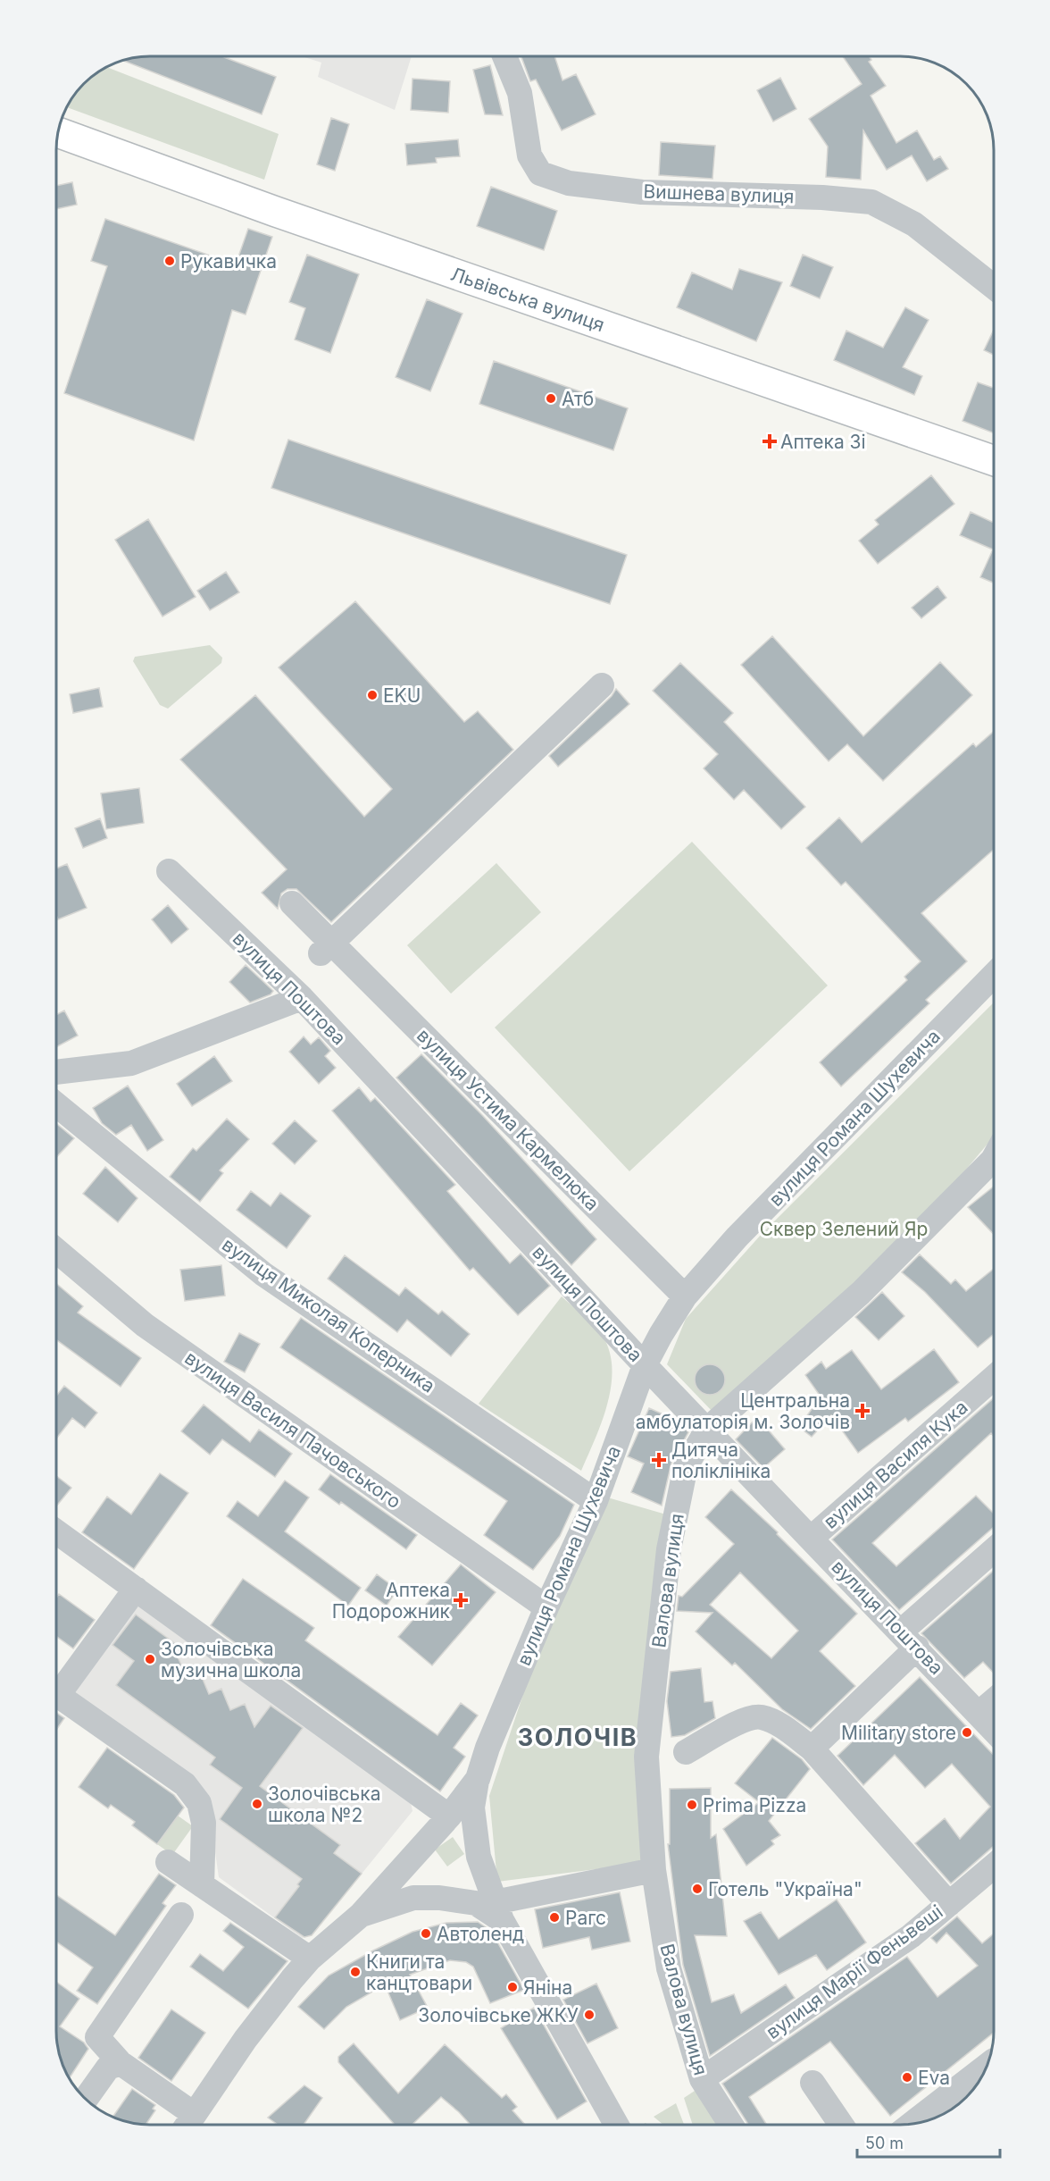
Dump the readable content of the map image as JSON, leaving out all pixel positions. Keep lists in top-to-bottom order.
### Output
{
  "streets": {
    "main road": ["Львівська вулиця"],
    "street": [
      "Вишнева вулиця",
      "вулиця Поштова",
      "вулиця Романа Шухевича",
      "вулиця Устима Кармелюка",
      "вулиця Миколая Коперника",
      "вулиця Василя Пачовського",
      "вулиця Василя Кука",
      "Валова вулиця",
      "вулиця Марії Феньвеші"
    ]
  },
  "crossings": [
    ["вулиця Поштова", "вулиця Романа Шухевича"],
    ["вулиця Поштова", "вулиця Василя Кука"],
    ["вулиця Поштова", "Валова вулиця"],
    ["вулиця Романа Шухевича", "вулиця Устима Кармелюка"],
    ["вулиця Романа Шухевича", "вулиця Миколая Коперника"],
    ["вулиця Романа Шухевича", "вулиця Василя Пачовського"],
    ["Валова вулиця", "вулиця Марії Феньвеші"]
  ],
  "districts": ["ЗОЛОЧІВ"],
  "parks": ["Сквер Зелений Яр"],
  "places": {
    "other": [
      "Рукавичка",
      "Атб",
      "EKU",
      "Золочівська музична школа",
      "Military store",
      "Золочівська школа №2",
      "Prima Pizza",
      "Готель \"Україна\"",
      "Рагс",
      "Автоленд",
      "Книги та канцтовари",
      "Яніна",
      "Золочівське ЖКУ",
      "Eva"
    ],
    "health": [
      "Аптека 3і",
      "Центральна амбулаторія м. Золочів",
      "Дитяча поліклініка",
      "Аптека Подорожник"
    ]
  },
  "scale_bar": "50 m"
}
